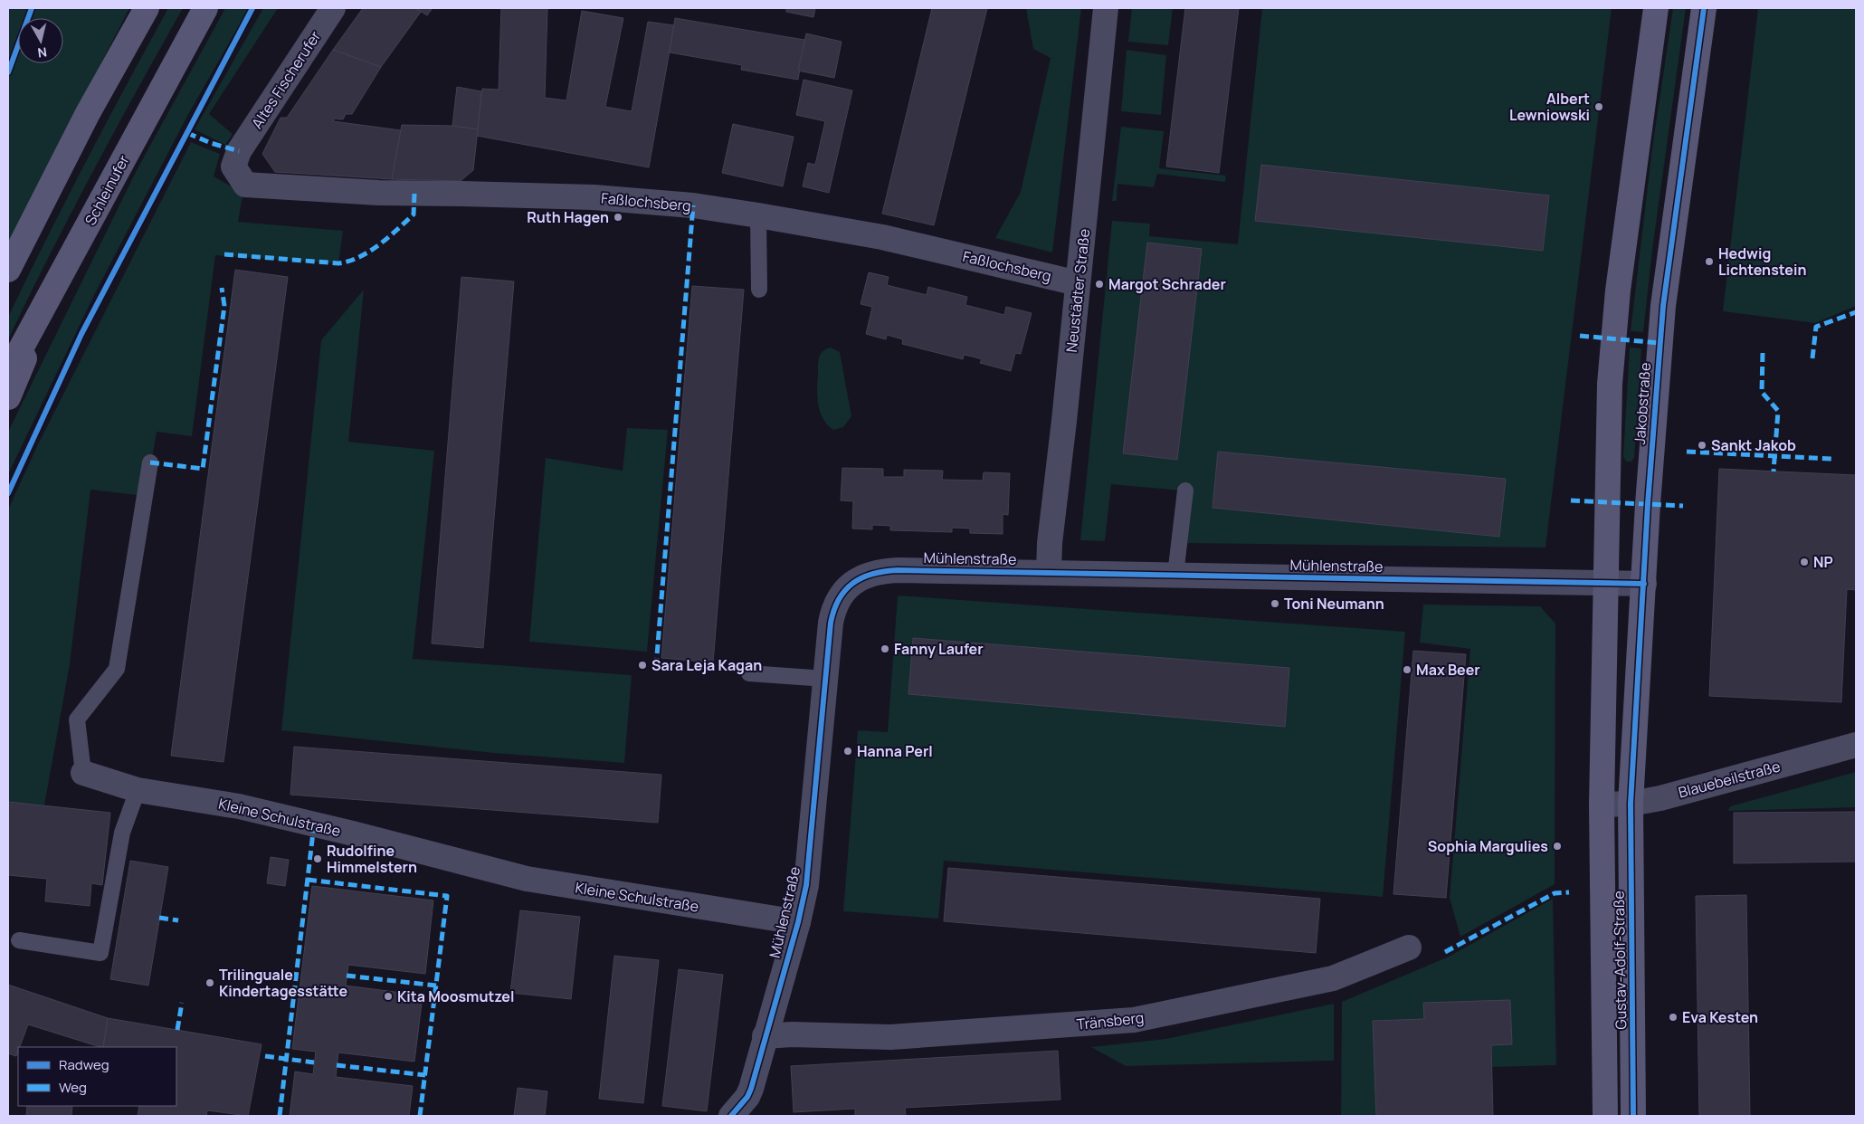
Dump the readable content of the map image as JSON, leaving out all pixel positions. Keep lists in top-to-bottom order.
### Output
{
  "streets": {
    "street": [
      "Altes Fischerufer",
      "Schleinufer",
      "Faßlochsberg",
      "Neustädter Straße",
      "Jakobstraße",
      "Mühlenstraße",
      "Blauebeilstraße",
      "Kleine Schulstraße",
      "Gustav-Adolf-Straße",
      "Tränsberg"
    ]
  },
  "crossings": [
    ["Altes Fischerufer", "Faßlochsberg"],
    ["Faßlochsberg", "Neustädter Straße"],
    ["Neustädter Straße", "Mühlenstraße"],
    ["Jakobstraße", "Mühlenstraße"],
    ["Jakobstraße", "Blauebeilstraße"],
    ["Jakobstraße", "Gustav-Adolf-Straße"],
    ["Mühlenstraße", "Kleine Schulstraße"],
    ["Mühlenstraße", "Tränsberg"],
    ["Blauebeilstraße", "Gustav-Adolf-Straße"]
  ],
  "places": [
    "Albert Lewniowski",
    "Ruth Hagen",
    "Hedwig Lichtenstein",
    "Margot Schrader",
    "Sankt Jakob",
    "NP",
    "Toni Neumann",
    "Fanny Laufer",
    "Sara Leja Kagan",
    "Max Beer",
    "Hanna Perl",
    "Sophia Margulies",
    "Rudolfine Himmelstern",
    "Trilinguale Kindertagesstätte",
    "Kita Moosmutzel",
    "Eva Kesten"
  ],
  "legend": ["Radweg", "Weg"],
  "north": "bottom"
}
